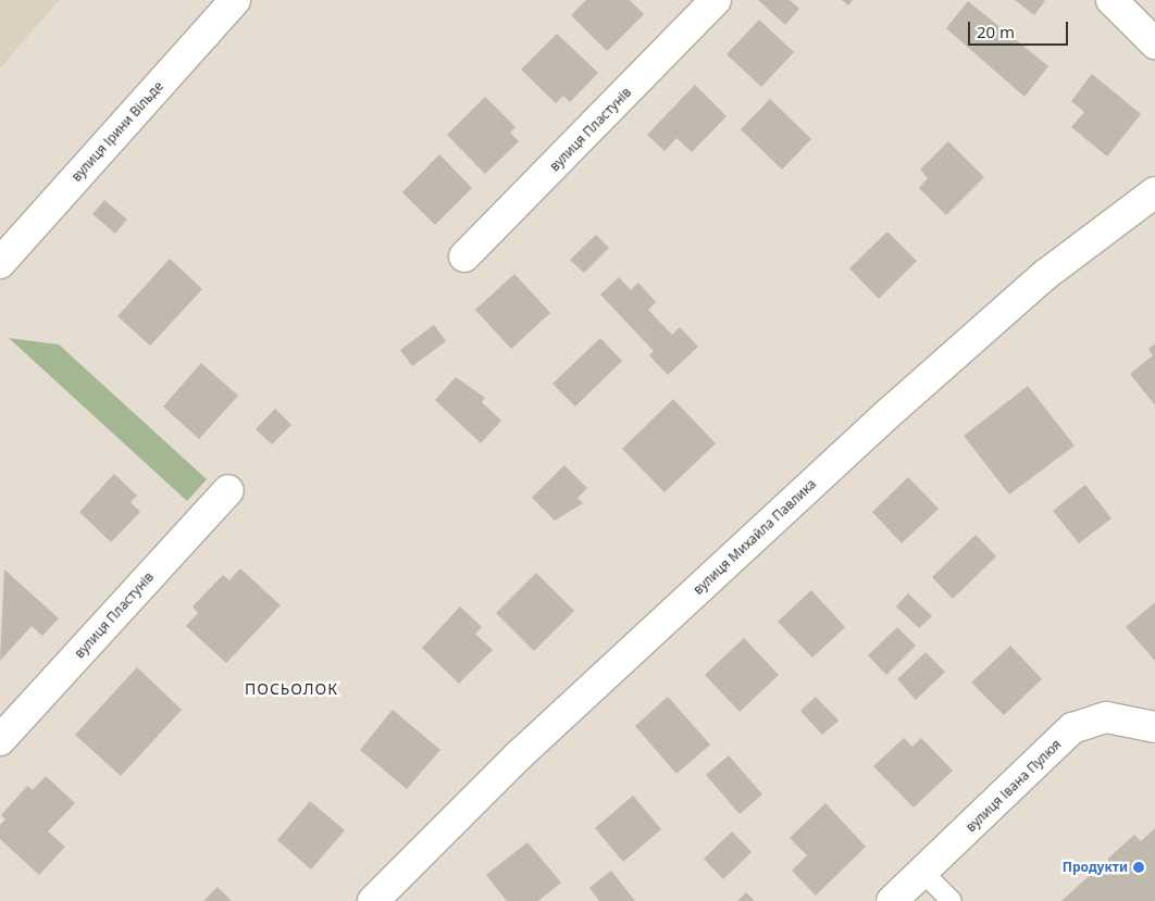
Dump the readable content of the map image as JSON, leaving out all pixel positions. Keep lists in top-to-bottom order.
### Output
{
  "streets": {
    "street": [
      "вулиця Пластунів",
      "вулиця Ірини Вільде",
      "вулиця Михайла Павлика",
      "вулиця Івана Пулюя"
    ]
  },
  "districts": ["ПОСЬОЛОК"],
  "places": ["Продукти"],
  "scale_bar": "20 m"
}
